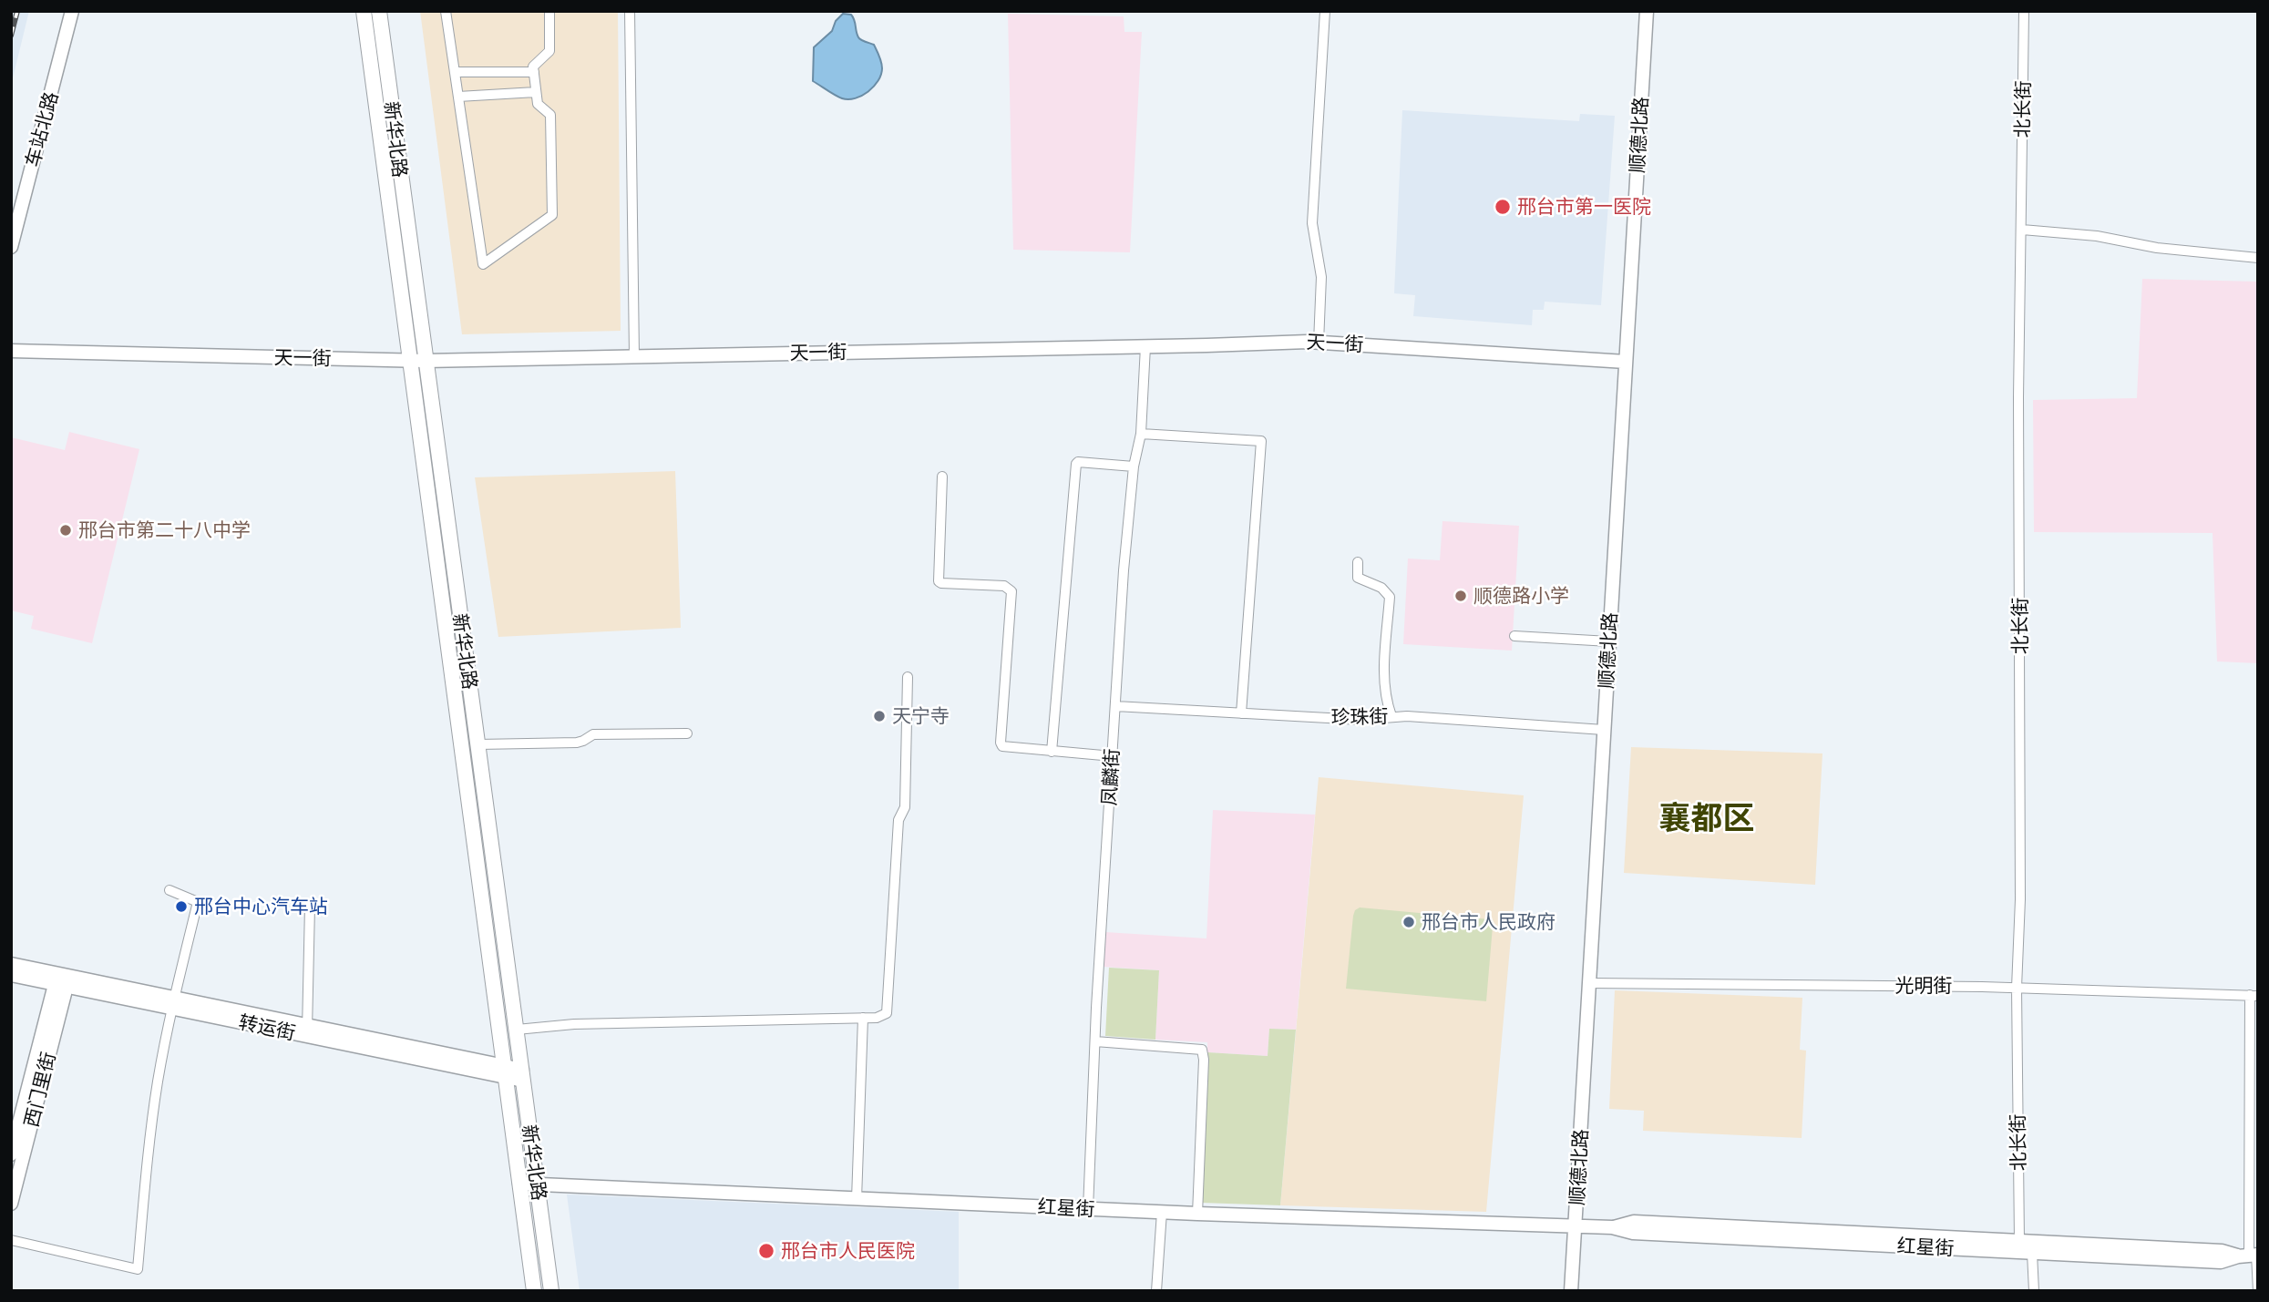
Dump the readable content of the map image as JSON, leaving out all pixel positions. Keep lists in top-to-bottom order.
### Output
{
  "streets": {
    "main road": ["新华北路"],
    "street": [
      "北长街",
      "车站北路",
      "顺德北路",
      "天一街",
      "珍珠街",
      "凤麟街",
      "光明街",
      "转运街",
      "红星街"
    ]
  },
  "crossings": [
    ["北长街", "光明街"],
    ["北长街", "红星街"],
    ["顺德北路", "天一街"],
    ["顺德北路", "珍珠街"],
    ["顺德北路", "光明街"],
    ["顺德北路", "红星街"],
    ["新华北路", "天一街"],
    ["新华北路", "转运街"],
    ["新华北路", "红星街"],
    ["天一街", "凤麟街"],
    ["珍珠街", "凤麟街"],
    ["凤麟街", "红星街"]
  ],
  "districts": ["襄都区"],
  "places": [
    "邢台市第一医院",
    "邢台市第二十八中学",
    "顺德路小学",
    "天宁寺",
    "邢台中心汽车站",
    "邢台市人民政府",
    "邢台市人民医院"
  ]
}
